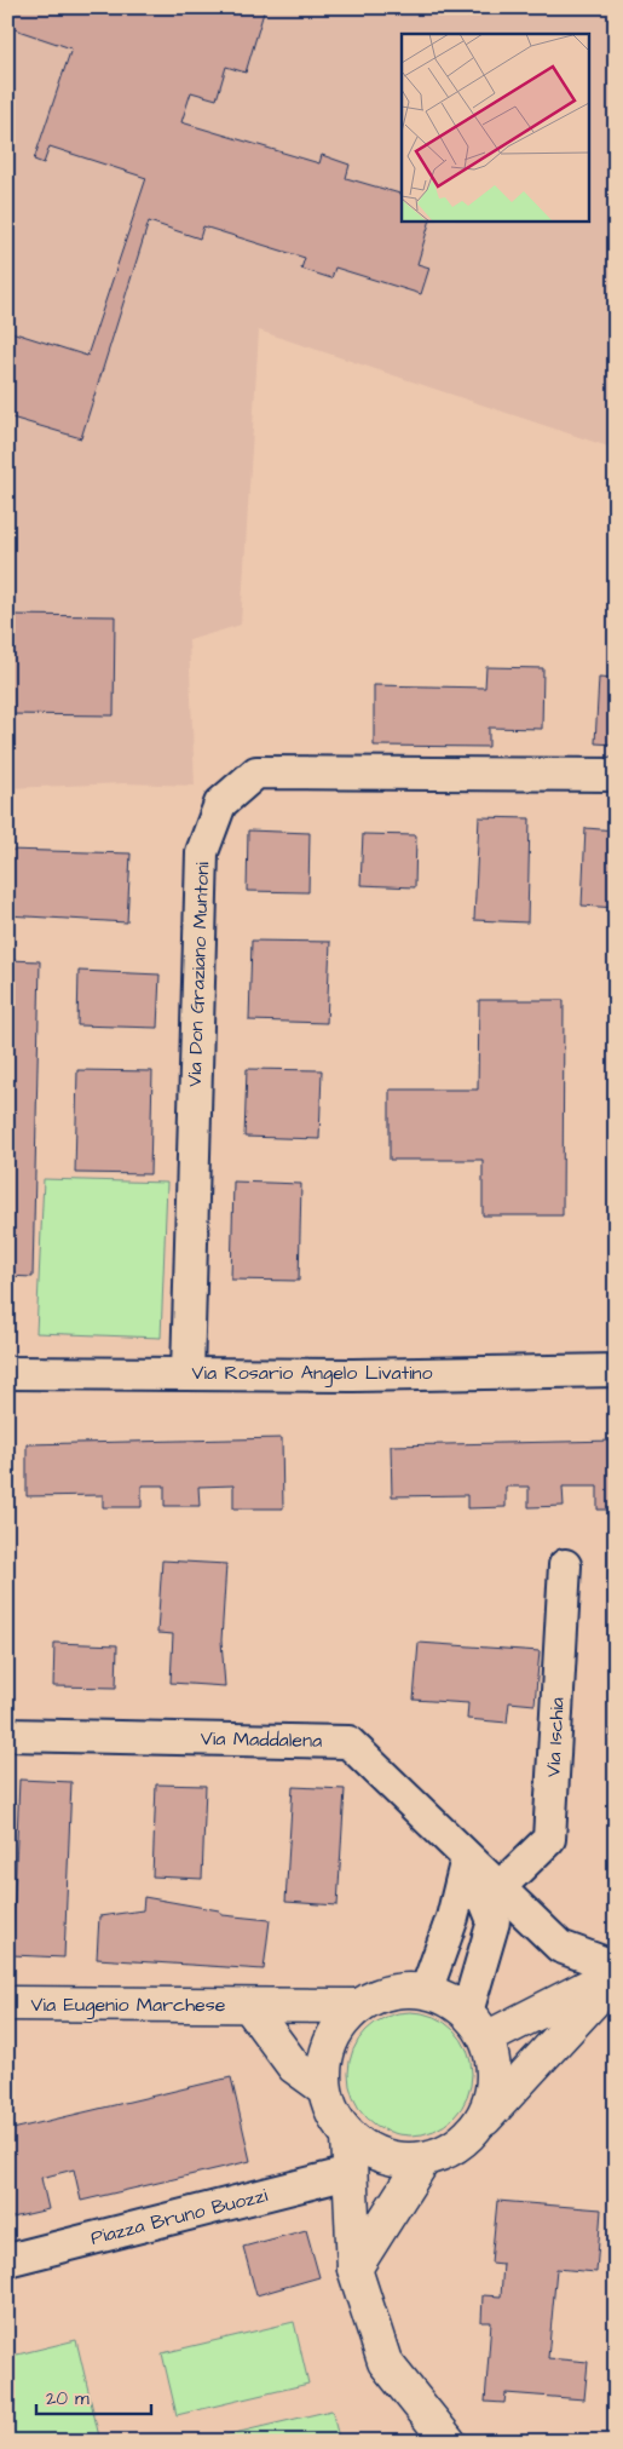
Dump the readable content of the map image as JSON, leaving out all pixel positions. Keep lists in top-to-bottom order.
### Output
{
  "streets": {
    "street": [
      "Via Don Graziano Muntoni",
      "Via Rosario Angelo Livatino",
      "Via Ischia",
      "Via Maddalena",
      "Via Eugenio Marchese",
      "Piazza Bruno Buozzi"
    ]
  },
  "crossings": [
    ["Via Don Graziano Muntoni", "Via Rosario Angelo Livatino"],
    ["Via Ischia", "Via Maddalena"],
    ["Via Maddalena", "Via Eugenio Marchese"]
  ],
  "scale_bar": "20 m"
}
